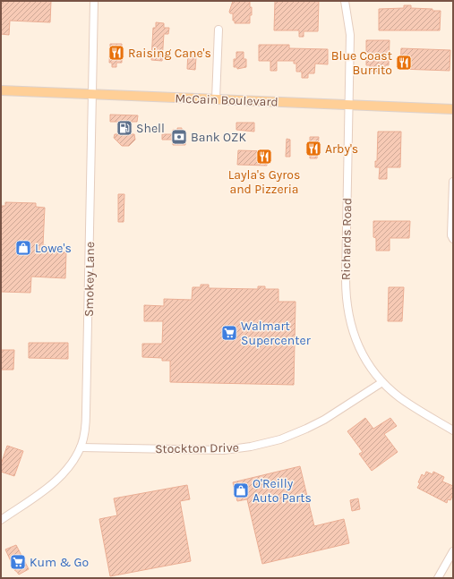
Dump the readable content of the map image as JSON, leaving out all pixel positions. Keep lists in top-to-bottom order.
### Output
{
  "streets": {
    "main road": ["McCain Boulevard"],
    "street": ["Richards Road", "Smokey Lane", "Stockton Drive"]
  },
  "crossings": [
    ["McCain Boulevard", "Richards Road"],
    ["McCain Boulevard", "Smokey Lane"],
    ["Richards Road", "Stockton Drive"],
    ["Smokey Lane", "Stockton Drive"]
  ],
  "places": {
    "restaurant": [
      "Raising Cane's",
      "Blue Coast Burrito",
      "Arby's",
      "Layla's Gyros and Pizzeria"
    ],
    "fuel station": ["Shell"],
    "bank": ["Bank OZK"],
    "shop": ["Lowe's", "O'Reilly Auto Parts"],
    "supermarket": ["Walmart Supercenter", "Kum & Go"]
  }
}
